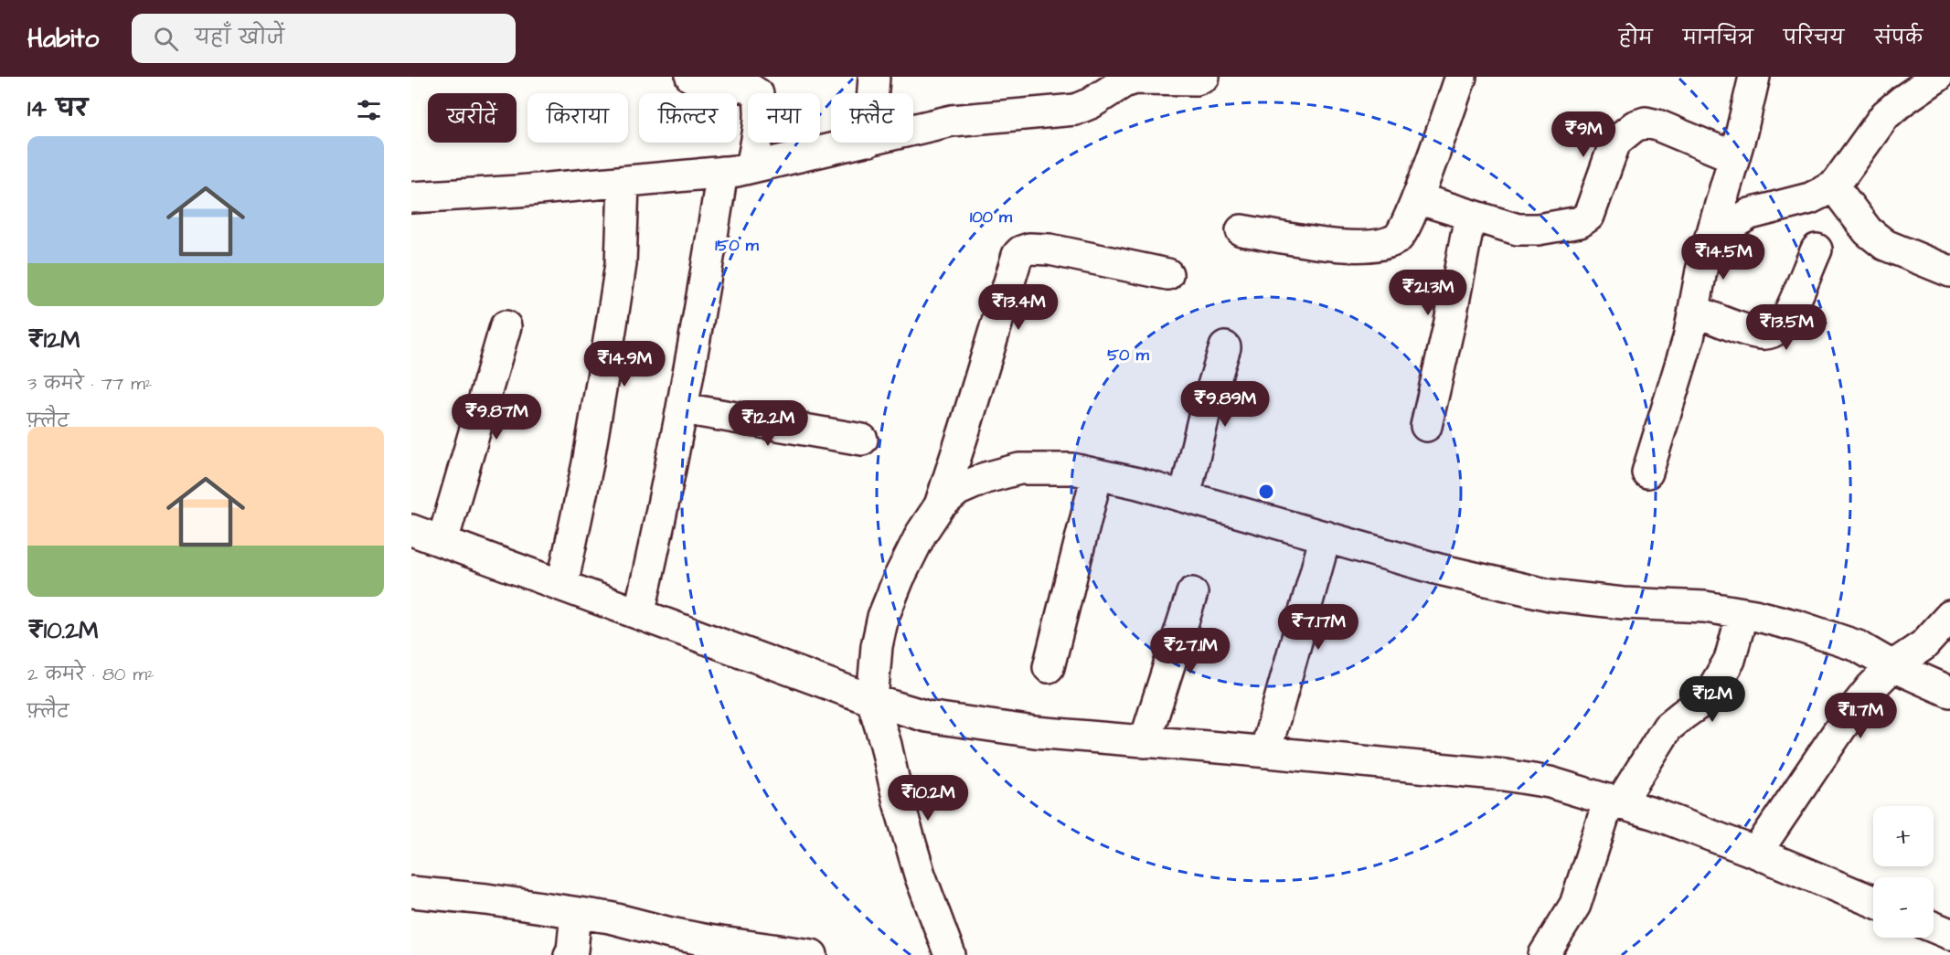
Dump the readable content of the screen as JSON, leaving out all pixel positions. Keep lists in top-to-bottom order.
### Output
{
  "page": {
    "header": "Habito",
    "search": "यहाँ खोजें",
    "nav": [
      "होम",
      "मानचित्र",
      "परिचय",
      "संपर्क"
    ],
    "heading": "14 घर",
    "chip": [
      "खरीदें",
      "किराया",
      "फ़िल्टर",
      "नया",
      "फ़्लैट"
    ],
    "price": [
      "₹9M",
      "₹14.5M",
      "₹21.3M",
      "₹13.4M",
      "₹13.5M",
      "₹14.9M",
      "₹9.89M",
      "₹9.87M",
      "₹12.2M",
      "₹7.17M",
      "₹27.1M",
      "₹12M",
      "₹11.7M",
      "₹10.2M"
    ],
    "list": [
      {
        "name": "₹12M",
        "note": "3 कमरे · 77 m² · फ़्लैट"
      },
      {
        "name": "₹10.2M",
        "note": "2 कमरे · 80 m² · फ़्लैट"
      }
    ],
    "map_buttons": ["+", "−"]
  },
  "rings": ["100 m", "150 m", "50 m"]
}
